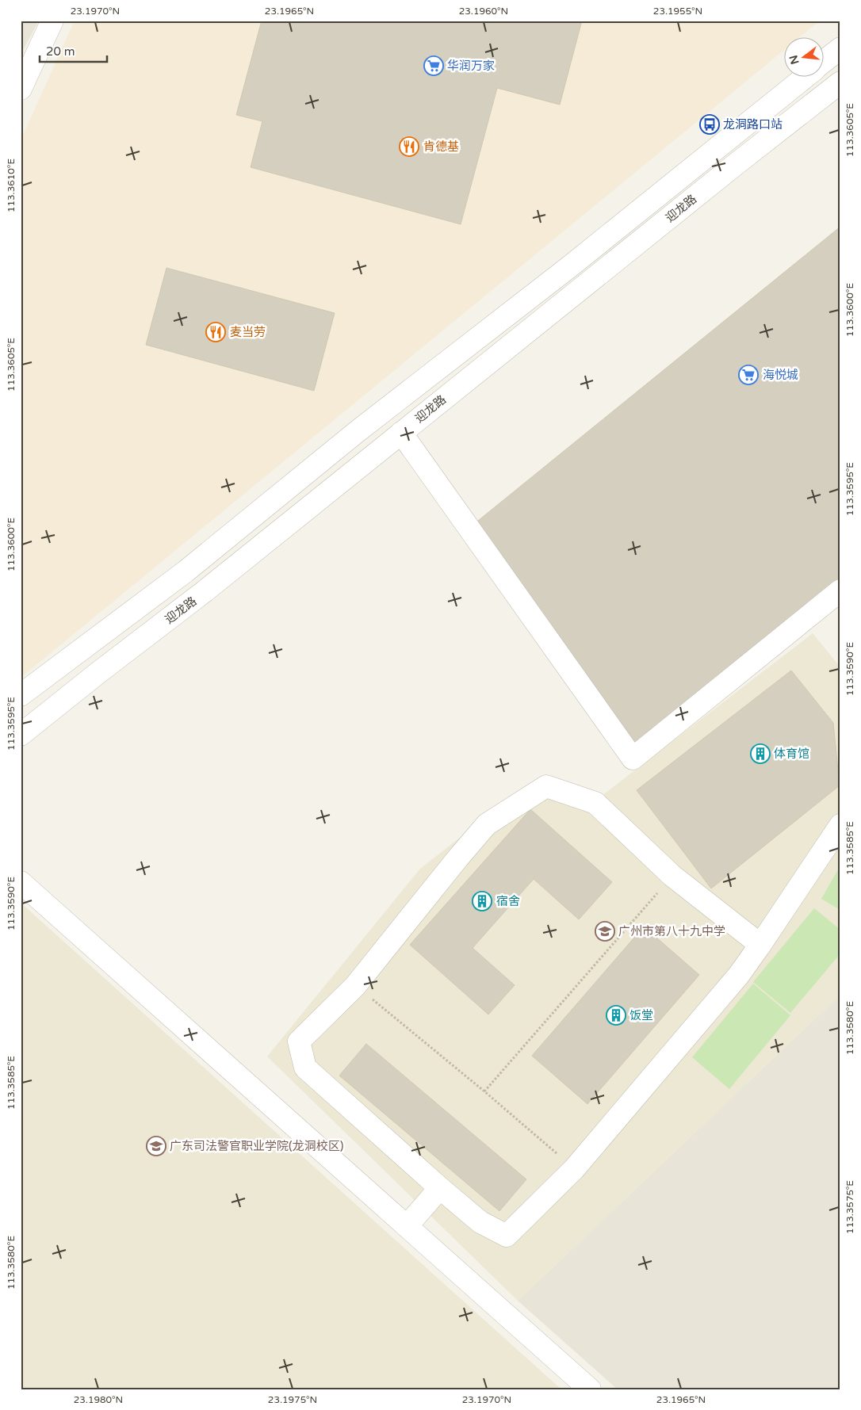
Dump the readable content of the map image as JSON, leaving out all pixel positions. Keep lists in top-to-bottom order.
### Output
{
  "streets": {
    "street": ["迎龙路"]
  },
  "places": {
    "supermarket": ["华润万家", "海悦城"],
    "bus stop": ["龙洞路口站"],
    "restaurant": ["肯德基", "麦当劳"],
    "building": ["体育馆", "宿舍", "饭堂"],
    "school or university": ["广州市第八十九中学", "广东司法警官职业学院(龙洞校区)"]
  },
  "scale_bar": "20 m",
  "north": "left",
  "coordinates": [
    "23.1970°N",
    "23.1965°N",
    "23.1960°N",
    "23.1955°N",
    "113.3605°E",
    "113.3610°E",
    "113.3600°E",
    "113.3595°E",
    "113.3590°E",
    "113.3585°E",
    "113.3580°E",
    "113.3575°E",
    "23.1980°N",
    "23.1975°N"
  ]
}
